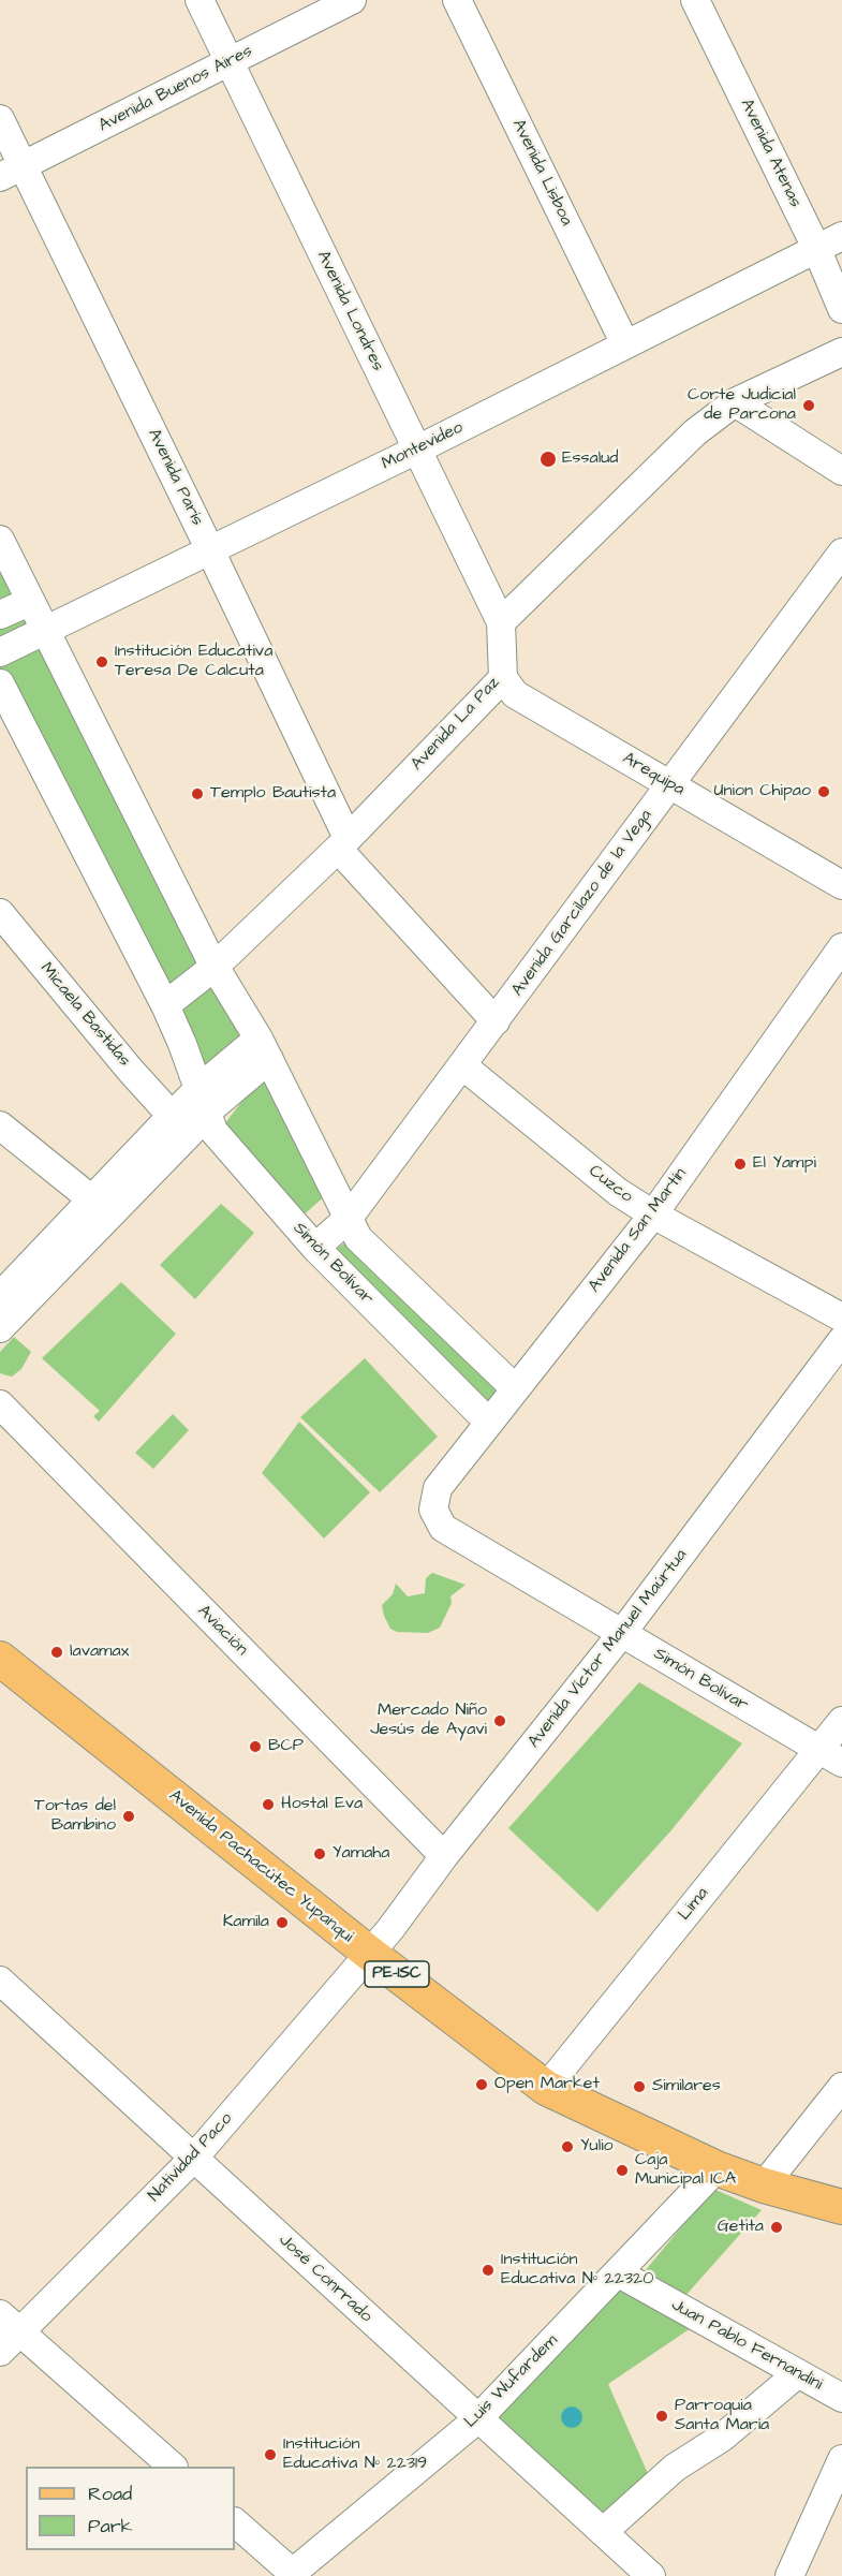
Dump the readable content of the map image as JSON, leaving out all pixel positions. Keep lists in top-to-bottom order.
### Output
{
  "streets": {
    "main road": ["Avenida Pachacútec Yupanqui", "PE-1SC"],
    "street": [
      "Avenida Buenos Aires",
      "Avenida Atenas",
      "Avenida Lisboa",
      "Avenida Londres",
      "Montevideo",
      "Avenida París",
      "Avenida La Paz",
      "Arequipa",
      "Avenida Garcilazo de la Vega",
      "Micaela Bastidas",
      "Cuzco",
      "Avenida San Martín",
      "Simón Bolívar",
      "Aviación",
      "Avenida Víctor Manuel Maúrtua",
      "Lima",
      "Natividad Paco",
      "José Conrrado",
      "Juan Pablo Fernandini",
      "Luis Wufardem"
    ]
  },
  "crossings": [
    ["Avenida Buenos Aires", "Avenida Londres"],
    ["Avenida Buenos Aires", "Avenida París"],
    ["Avenida Atenas", "Montevideo"],
    ["Avenida Lisboa", "Montevideo"],
    ["Avenida Londres", "Montevideo"],
    ["Avenida Londres", "Avenida La Paz"],
    ["Montevideo", "Avenida París"],
    ["Avenida París", "Avenida La Paz"],
    ["Avenida La Paz", "Arequipa"],
    ["Avenida La Paz", "Simón Bolívar"],
    ["Arequipa", "Avenida Garcilazo de la Vega"],
    ["Avenida Garcilazo de la Vega", "Cuzco"],
    ["Avenida Garcilazo de la Vega", "Simón Bolívar"],
    ["Cuzco", "Avenida San Martín"],
    ["Avenida San Martín", "Simón Bolívar"],
    ["Simón Bolívar", "Avenida Víctor Manuel Maúrtua"],
    ["Simón Bolívar", "Lima"],
    ["Aviación", "Avenida Víctor Manuel Maúrtua"],
    ["Avenida Víctor Manuel Maúrtua", "Avenida Pachacútec Yupanqui"],
    ["Avenida Víctor Manuel Maúrtua", "Natividad Paco"],
    ["Avenida Pachacútec Yupanqui", "Lima"],
    ["Avenida Pachacútec Yupanqui", "Natividad Paco"],
    ["Avenida Pachacútec Yupanqui", "Luis Wufardem"],
    ["Natividad Paco", "José Conrrado"],
    ["José Conrrado", "Luis Wufardem"],
    ["Juan Pablo Fernandini", "Luis Wufardem"]
  ],
  "places": [
    "Corte Judicial de Parcona",
    "Essalud",
    "Institución Educativa Teresa De Calcuta",
    "Union Chipao",
    "Templo Bautista",
    "El Yampi",
    "lavamax",
    "Mercado Niño Jesús de Ayavi",
    "BCP",
    "Hostal Eva",
    "Tortas del Bambino",
    "Yamaha",
    "Kamila",
    "Open Market",
    "Similares",
    "Yulio",
    "Caja Municipal ICA",
    "Getita",
    "Institución Educativa Nº 22320",
    "Parroquia Santa María",
    "Institución Educativa Nº 22319"
  ],
  "legend": ["Road", "Park"]
}
